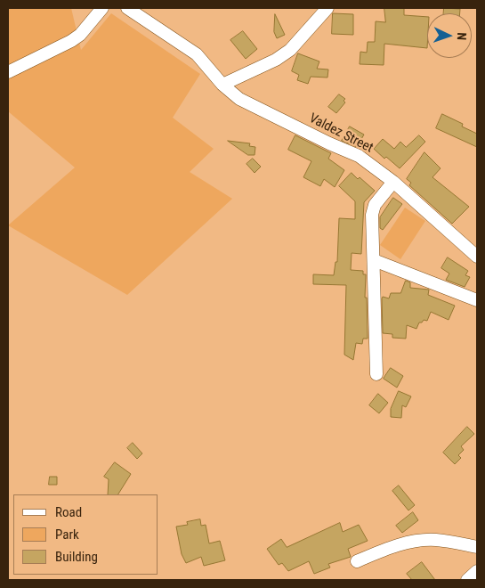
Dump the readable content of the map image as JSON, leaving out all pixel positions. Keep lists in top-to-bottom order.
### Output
{
  "streets": {
    "street": ["Valdez Street"]
  },
  "legend": ["Road", "Park", "Building"],
  "north": "right"
}
